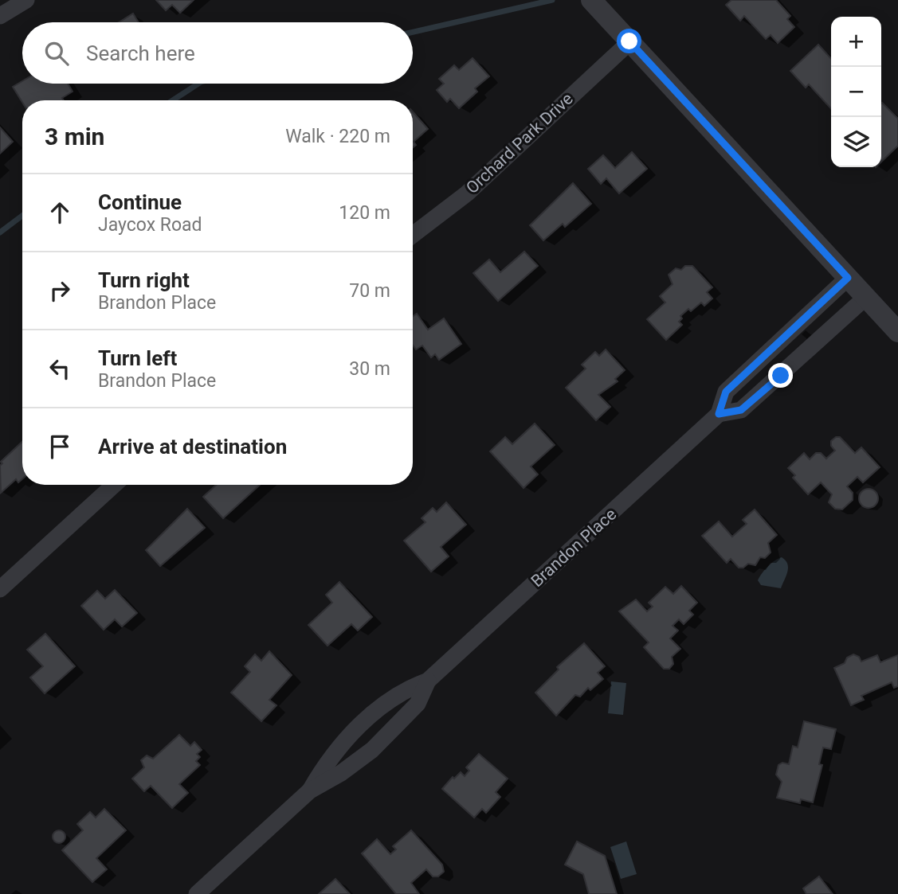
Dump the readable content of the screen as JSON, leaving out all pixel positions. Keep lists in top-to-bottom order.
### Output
{
  "streets": {
    "street": ["Orchard Park Drive", "Brandon Place"]
  },
  "page": {
    "map_buttons": ["+", "−"],
    "search": "Search here",
    "heading": ["3 min", "Walk · 220 m"],
    "list": [
      ["Continue", "Jaycox Road", "120 m"],
      ["Turn right", "Brandon Place", "70 m"],
      ["Turn left", "Brandon Place", "30 m"],
      "Arrive at destination"
    ]
  }
}
